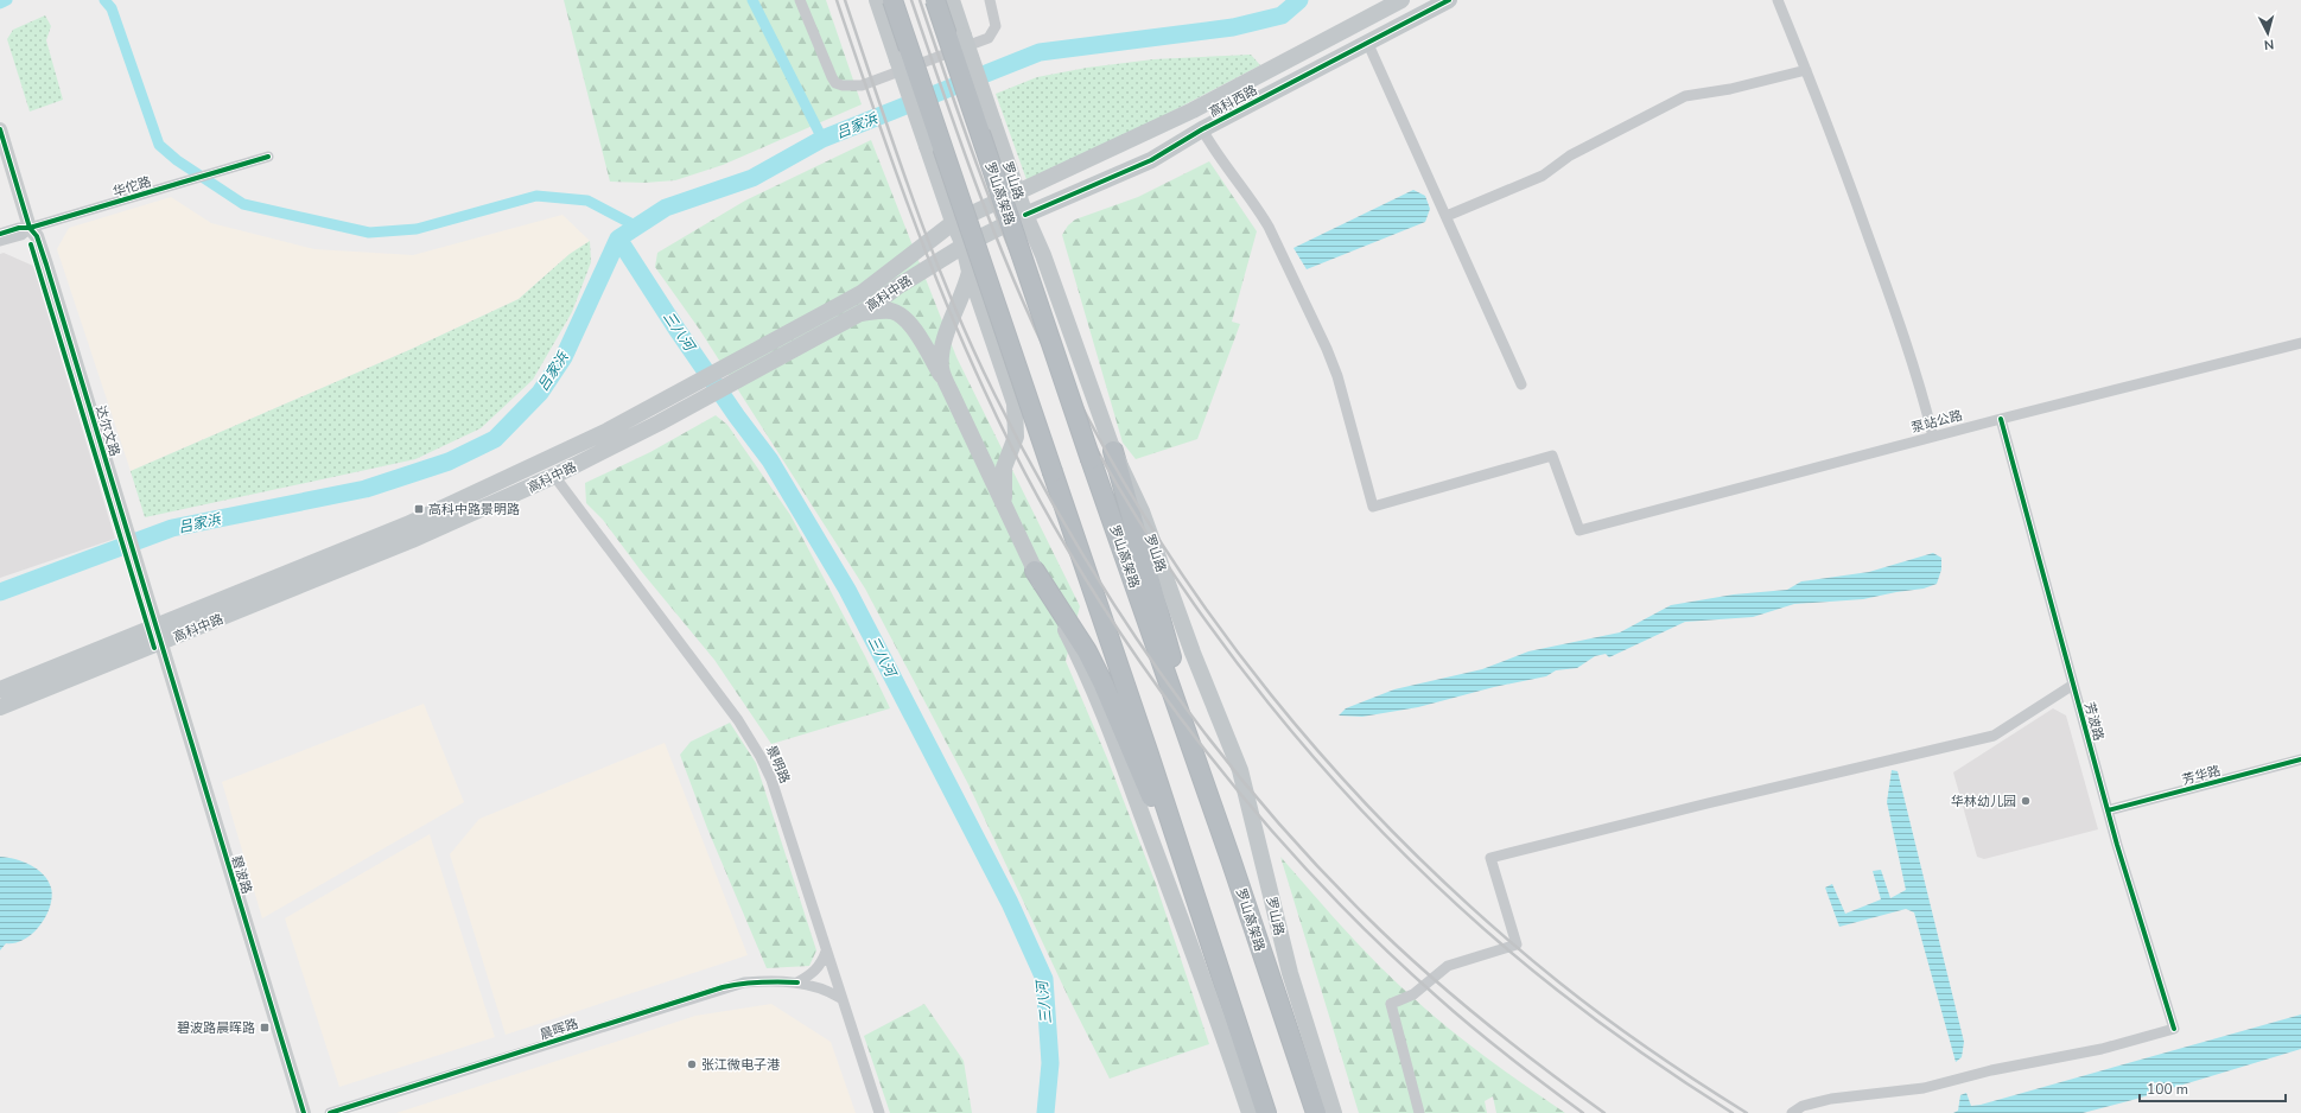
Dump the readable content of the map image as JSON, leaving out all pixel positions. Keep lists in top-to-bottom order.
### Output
{
  "streets": {
    "highway": ["罗山高架路"],
    "main road": ["高科西路", "罗山路", "高科中路"],
    "street": [
      "华佗路",
      "泵站公路",
      "达尔文路",
      "芳波路",
      "景明路",
      "芳华路",
      "碧波路",
      "晨晖路"
    ]
  },
  "crossings": [
    ["高科西路", "罗山路"],
    ["高科西路", "高科中路"],
    ["高科西路", "泵站公路"],
    ["罗山路", "高科中路"],
    ["华佗路", "达尔文路"],
    ["高科中路", "达尔文路"],
    ["高科中路", "景明路"],
    ["高科中路", "碧波路"],
    ["泵站公路", "芳波路"],
    ["达尔文路", "碧波路"],
    ["芳波路", "芳华路"],
    ["景明路", "晨晖路"]
  ],
  "water": ["吕家浜", "三八河"],
  "places": {
    "transit": ["高科中路景明路", "碧波路晨晖路"],
    "other": ["华林幼儿园", "张江微电子港"]
  },
  "scale_bar": "100 m",
  "north": "bottom"
}
